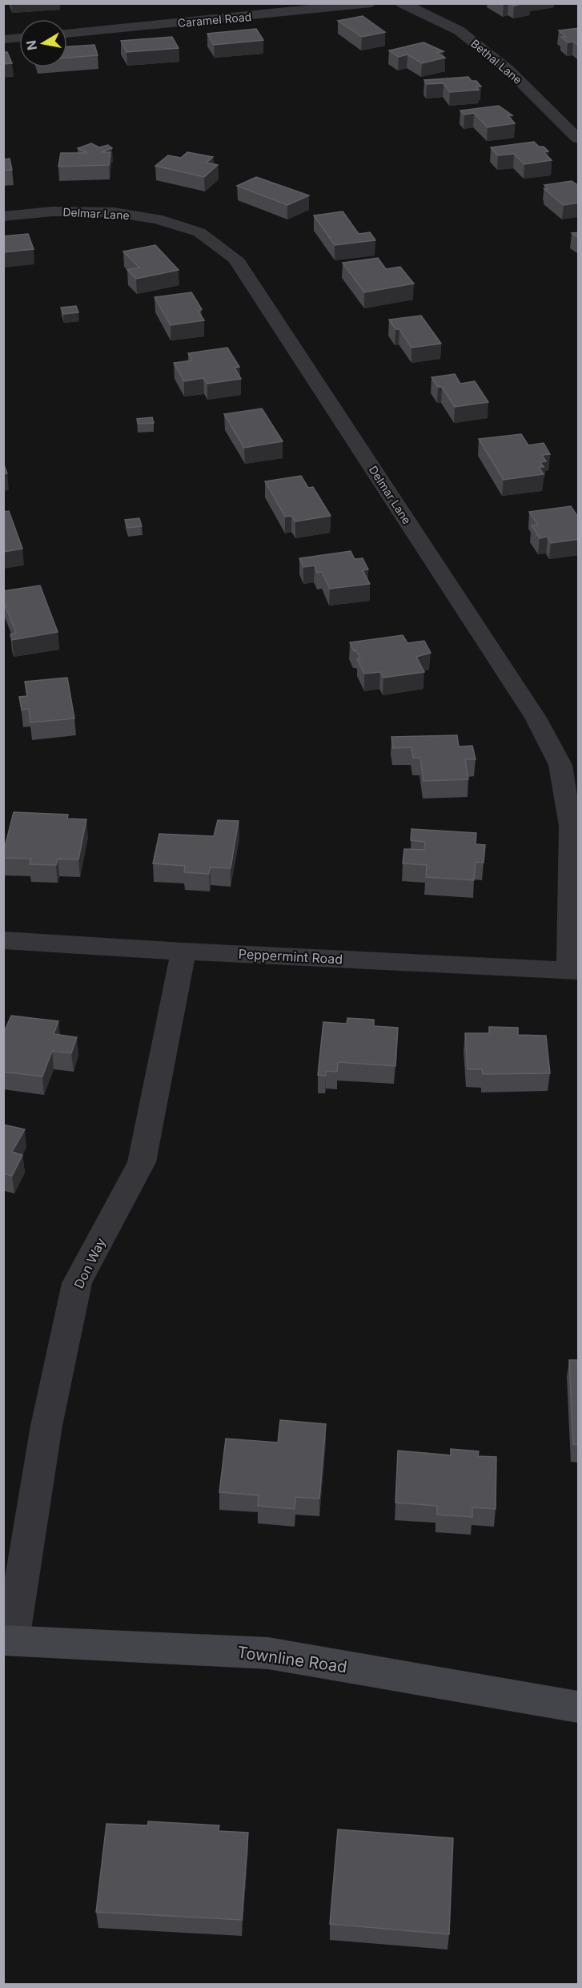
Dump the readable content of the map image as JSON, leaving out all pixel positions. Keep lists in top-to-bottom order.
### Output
{
  "streets": {
    "main road": ["Townline Road"],
    "street": [
      "Caramel Road",
      "Bethal Lane",
      "Delmar Lane",
      "Peppermint Road",
      "Don Way"
    ]
  },
  "crossings": [
    ["Delmar Lane", "Peppermint Road"],
    ["Peppermint Road", "Don Way"],
    ["Don Way", "Townline Road"]
  ],
  "north": "left"
}
